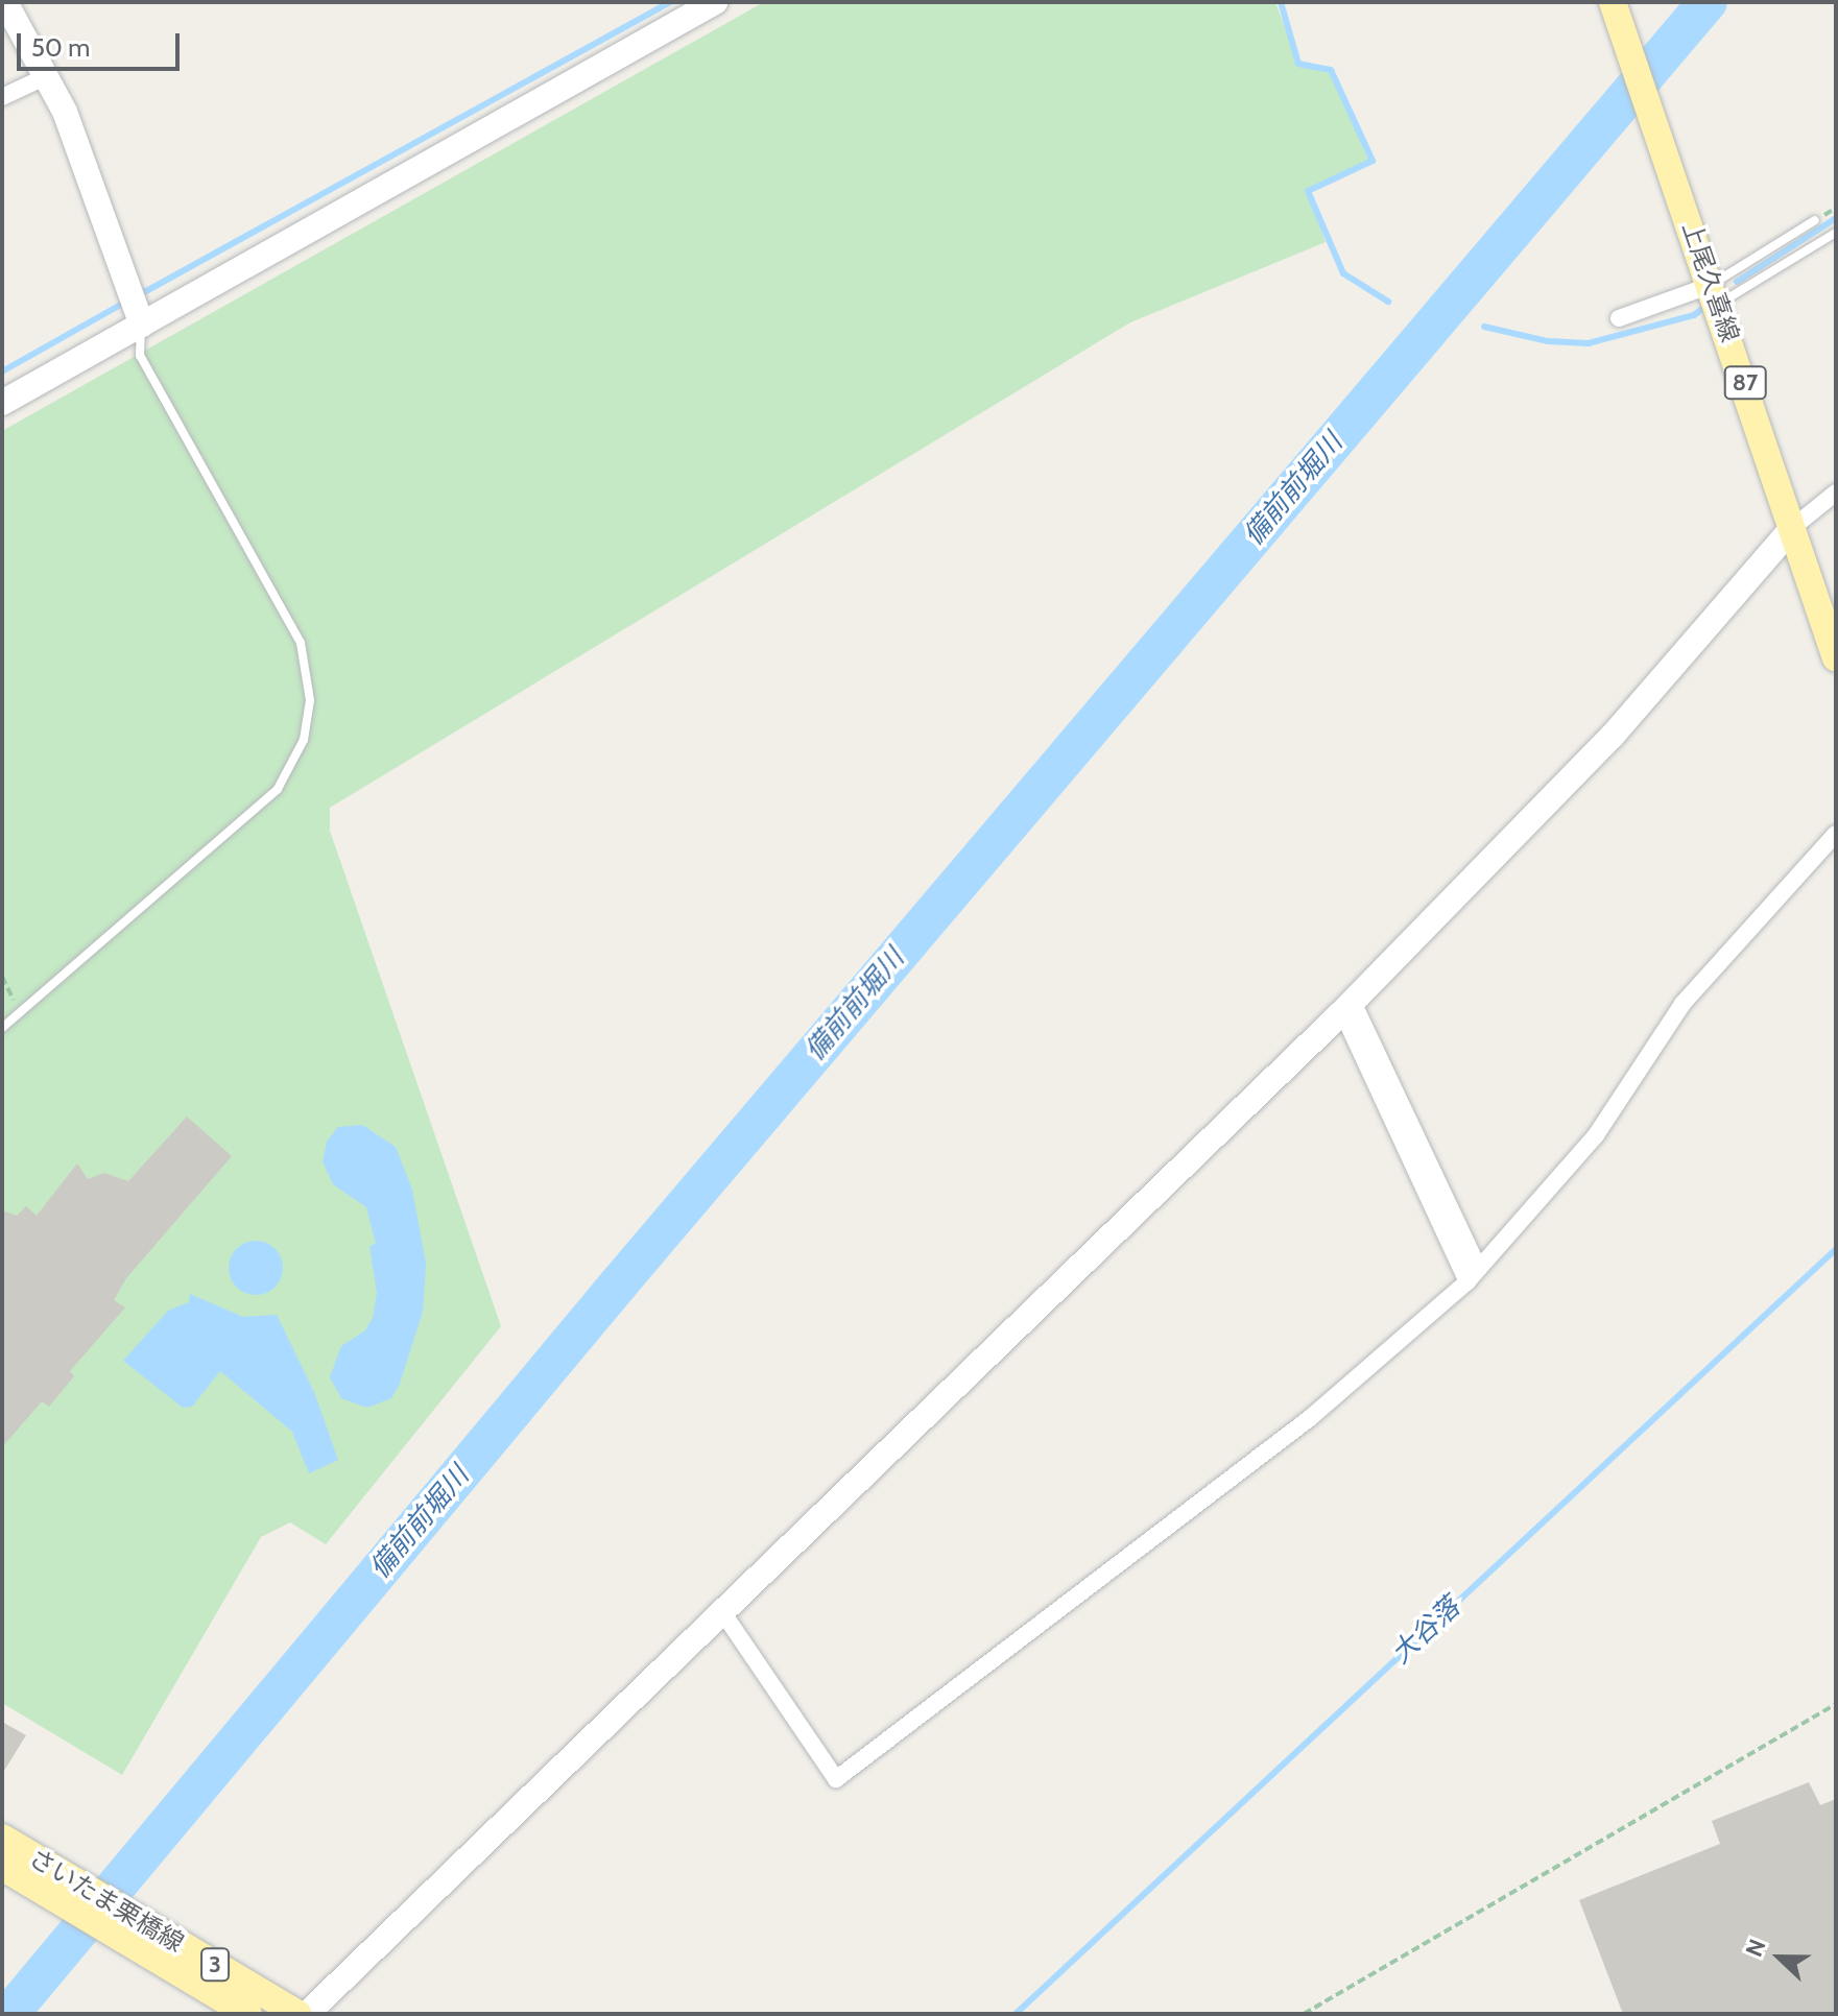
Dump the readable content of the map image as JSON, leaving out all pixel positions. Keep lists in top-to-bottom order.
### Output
{
  "streets": {
    "main road": [
      "上尾久喜線",
      "87",
      "さいたま栗橋線",
      "3"
    ]
  },
  "water": ["備前前堀川", "大谷落"],
  "scale_bar": "50 m",
  "north": "left"
}
